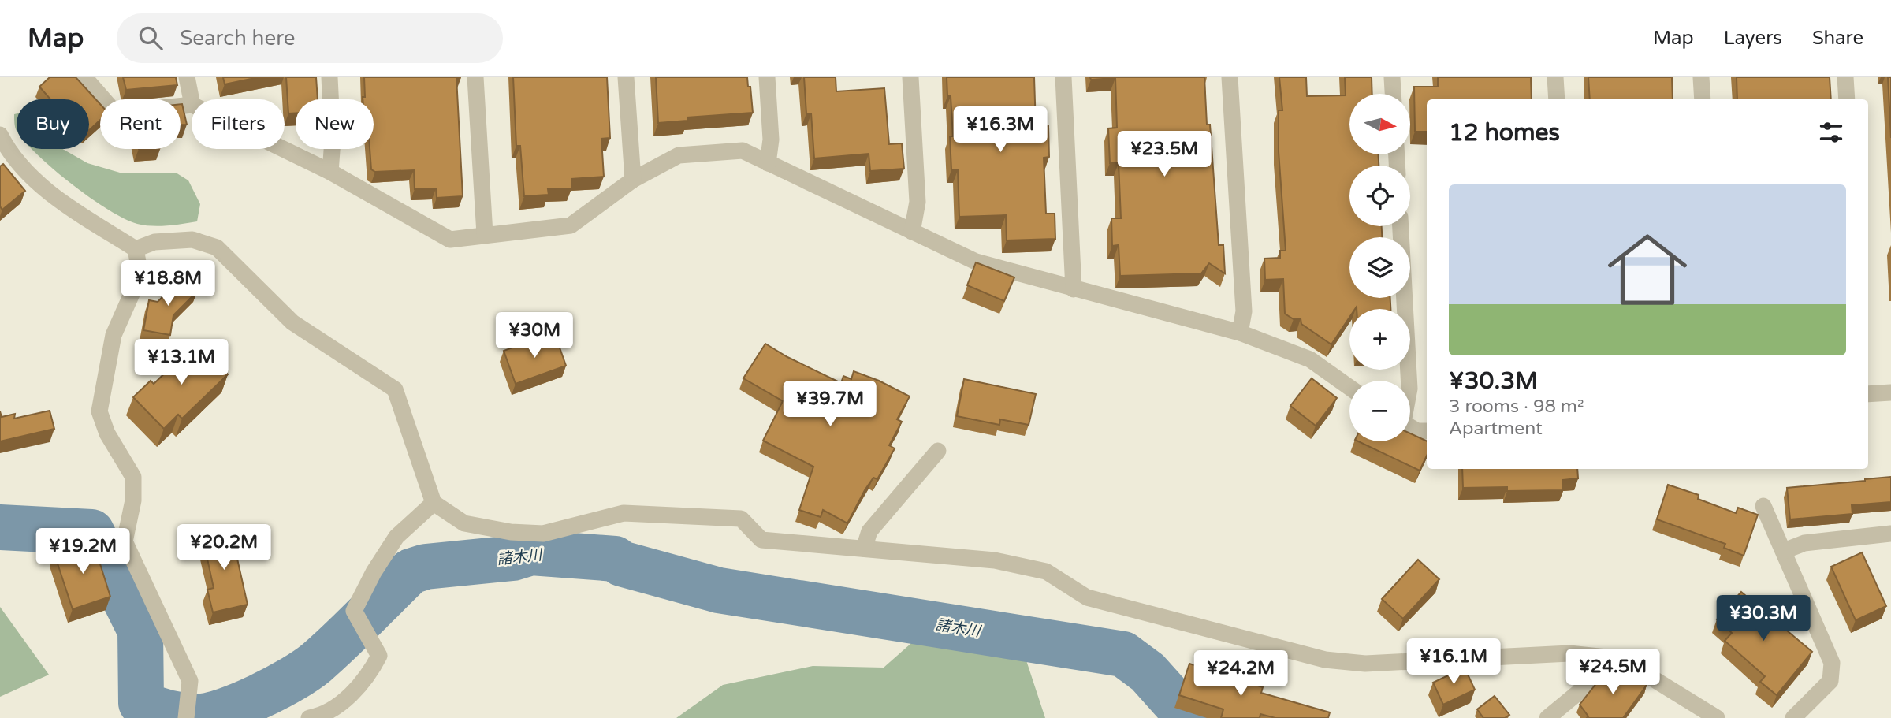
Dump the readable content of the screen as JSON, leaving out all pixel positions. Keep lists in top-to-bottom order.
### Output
{
  "water": ["諸木川"],
  "north": "right",
  "page": {
    "header": "Map",
    "search": "Search here",
    "nav": ["Map", "Layers", "Share"],
    "map_buttons": ["+", "−"],
    "chip": [
      "Buy",
      "Rent",
      "Filters",
      "New"
    ],
    "heading": "12 homes",
    "price": [
      "¥16.3M",
      "¥23.5M",
      "¥18.8M",
      "¥30M",
      "¥13.1M",
      "¥39.7M",
      "¥20.2M",
      "¥19.2M",
      "¥30.3M",
      "¥16.1M",
      "¥24.5M",
      "¥24.2M"
    ],
    "list": [
      {
        "name": "¥30.3M",
        "note": "3 rooms · 98 m² · Apartment"
      }
    ]
  }
}
